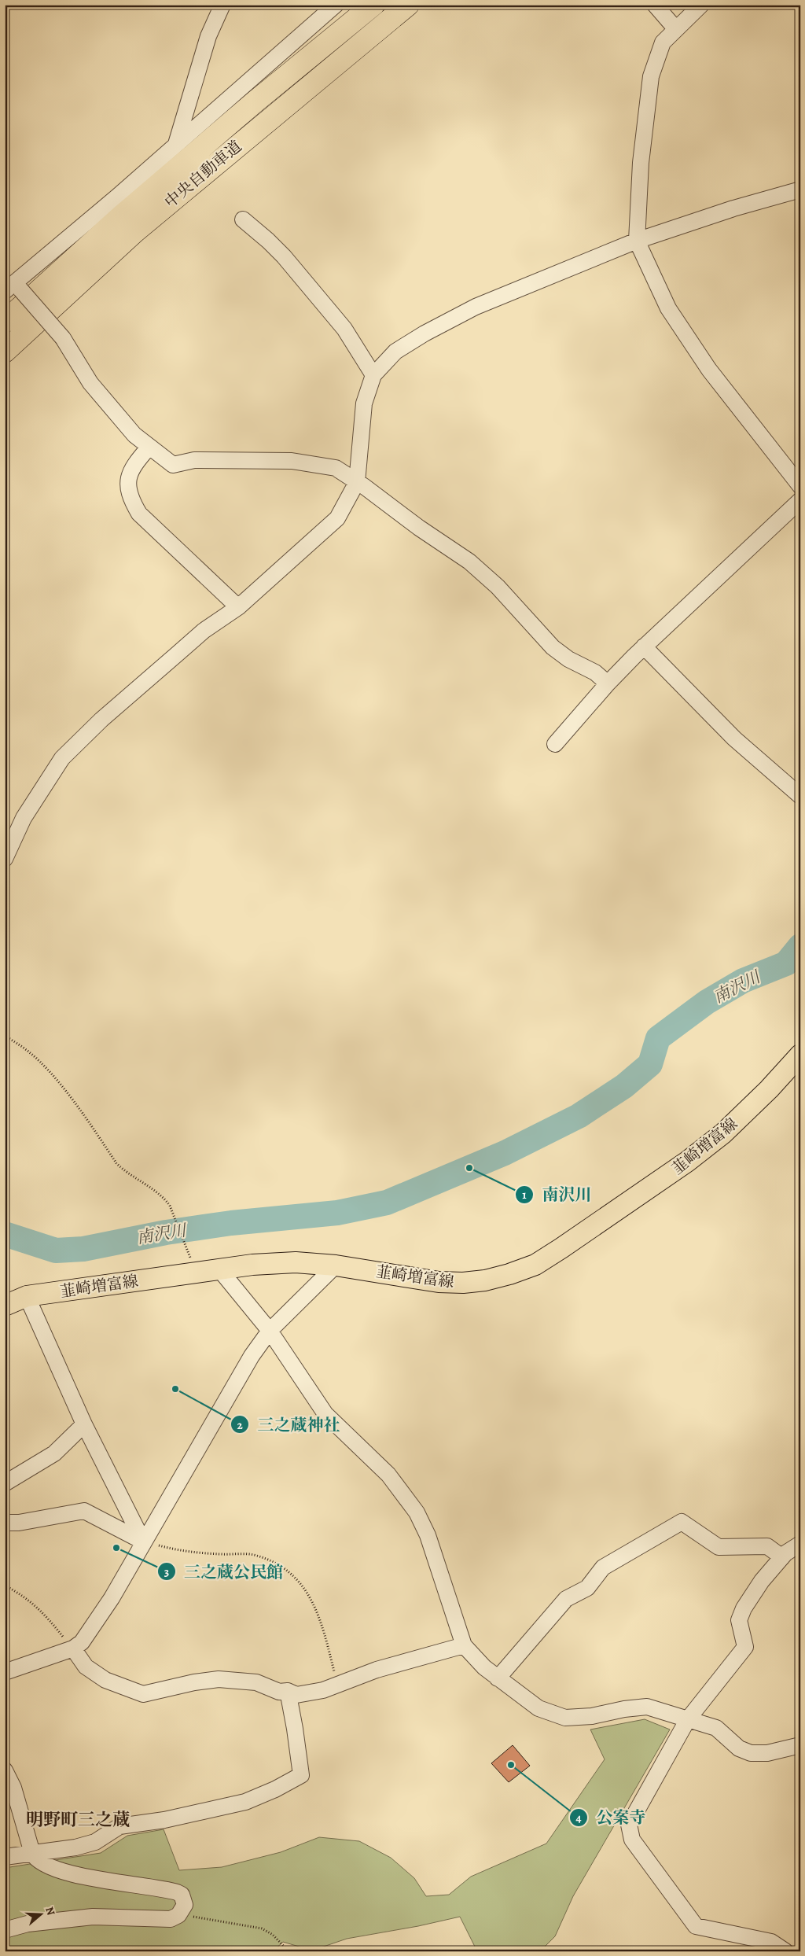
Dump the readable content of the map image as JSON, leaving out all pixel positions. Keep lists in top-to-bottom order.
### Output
{
  "streets": {
    "highway": ["中央自動車道"],
    "main road": ["韮崎増富線"]
  },
  "districts": ["明野町三之蔵"],
  "water": ["南沢川"],
  "places": [
    "南沢川",
    "三之蔵神社",
    "三之蔵公民館",
    "公案寺"
  ],
  "north": "right"
}
